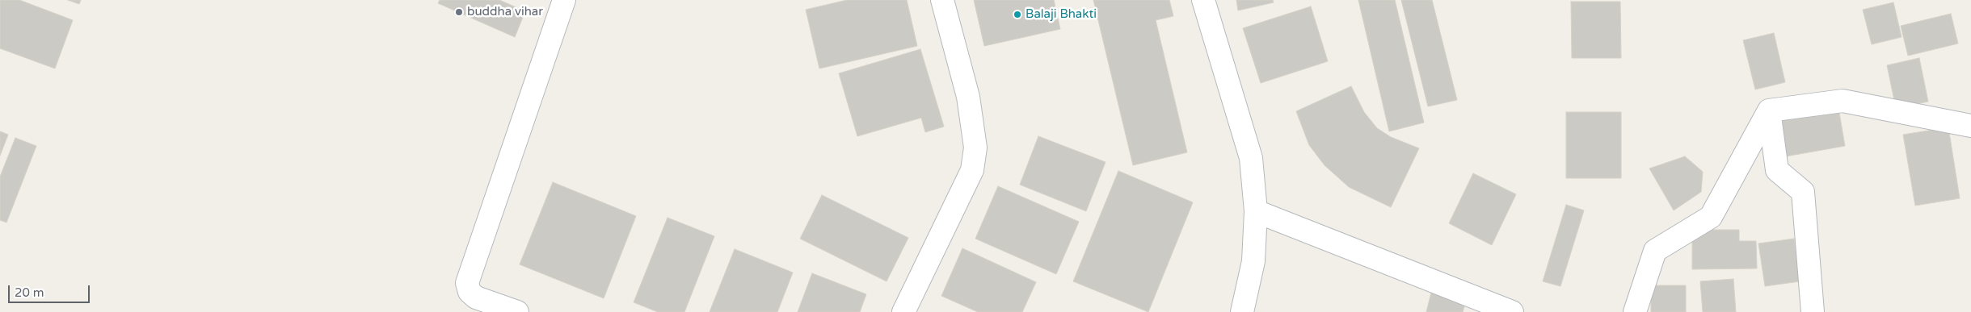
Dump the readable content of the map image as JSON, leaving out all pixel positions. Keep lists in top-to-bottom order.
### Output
{
  "places": ["buddha vihar", "Balaji Bhakti"],
  "scale_bar": "20 m"
}
